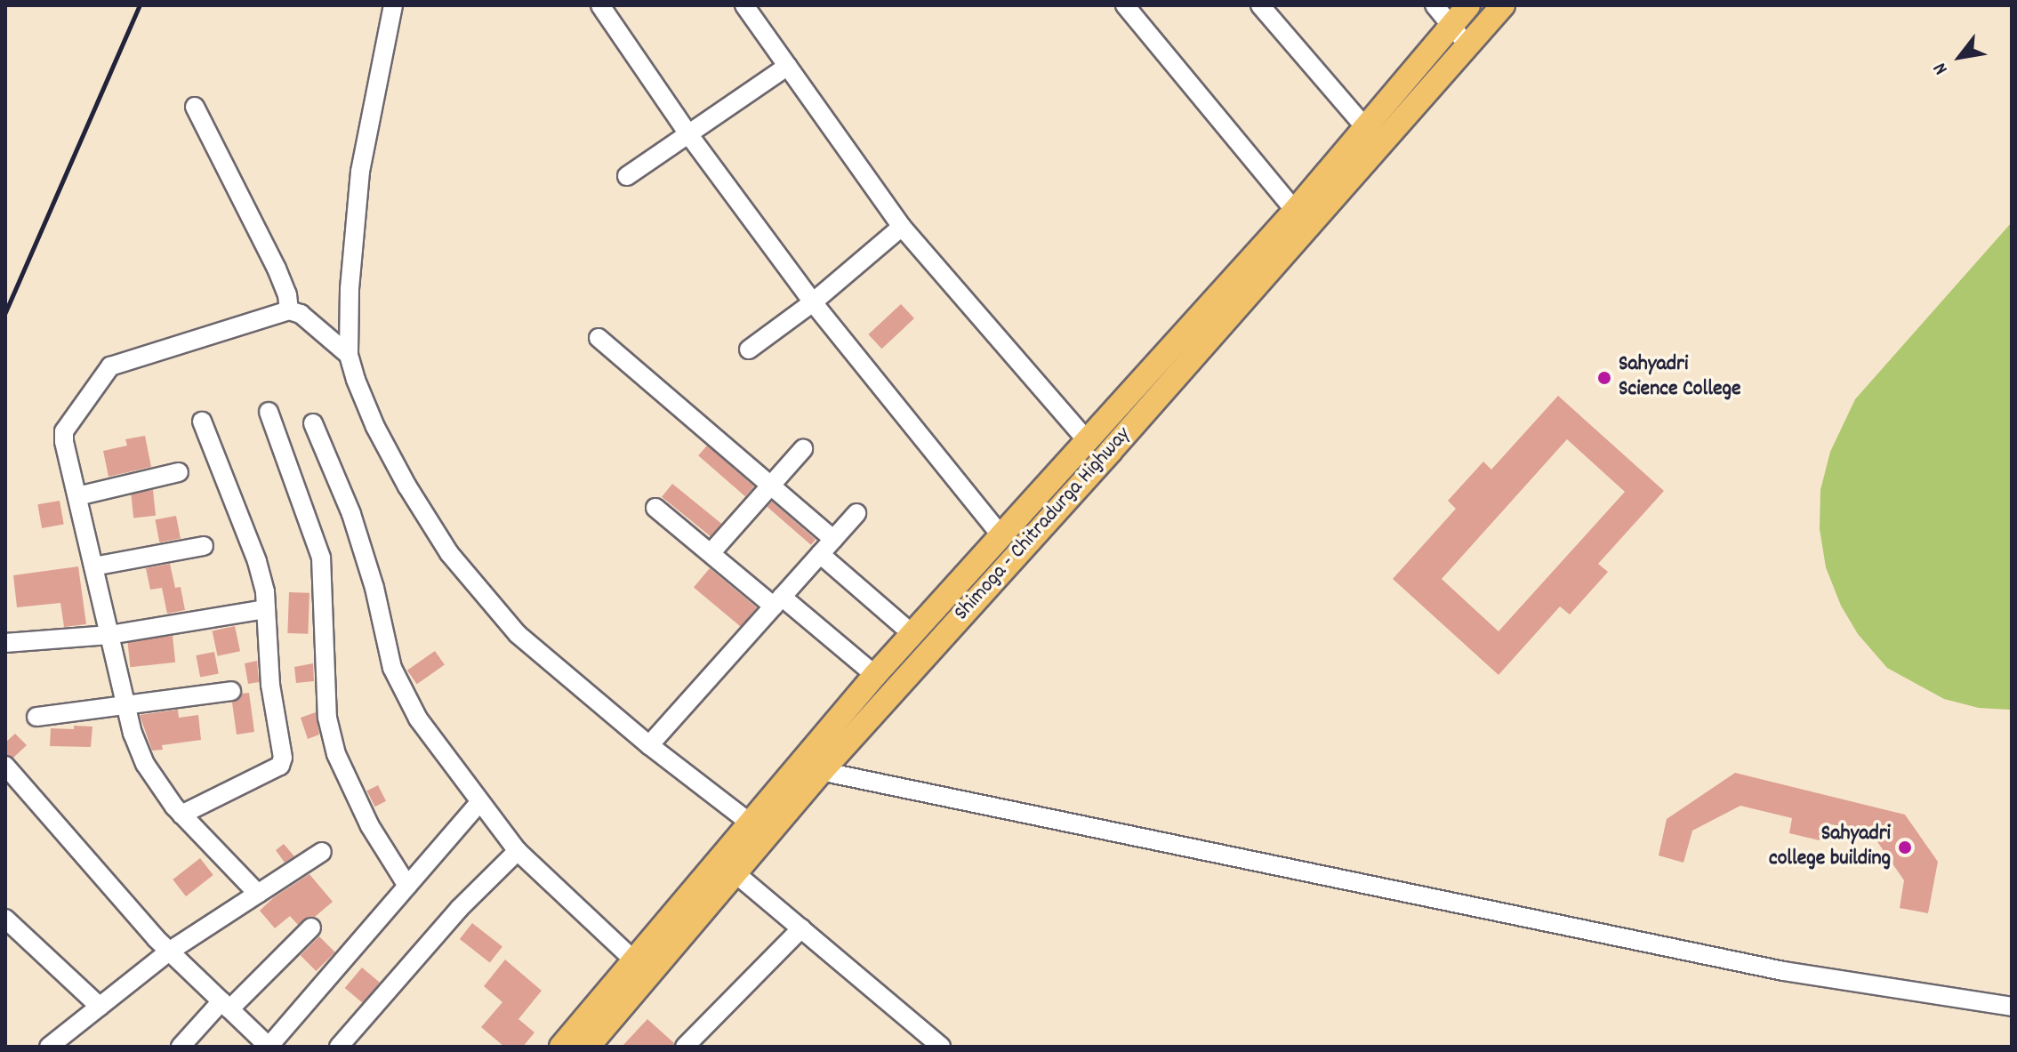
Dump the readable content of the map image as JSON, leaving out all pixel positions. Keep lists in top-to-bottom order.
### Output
{
  "streets": {
    "main road": ["Shimoga - Chitradurga Highway"]
  },
  "places": ["Sahyadri Science College", "Sahyadri college building"],
  "north": "bottom left"
}
